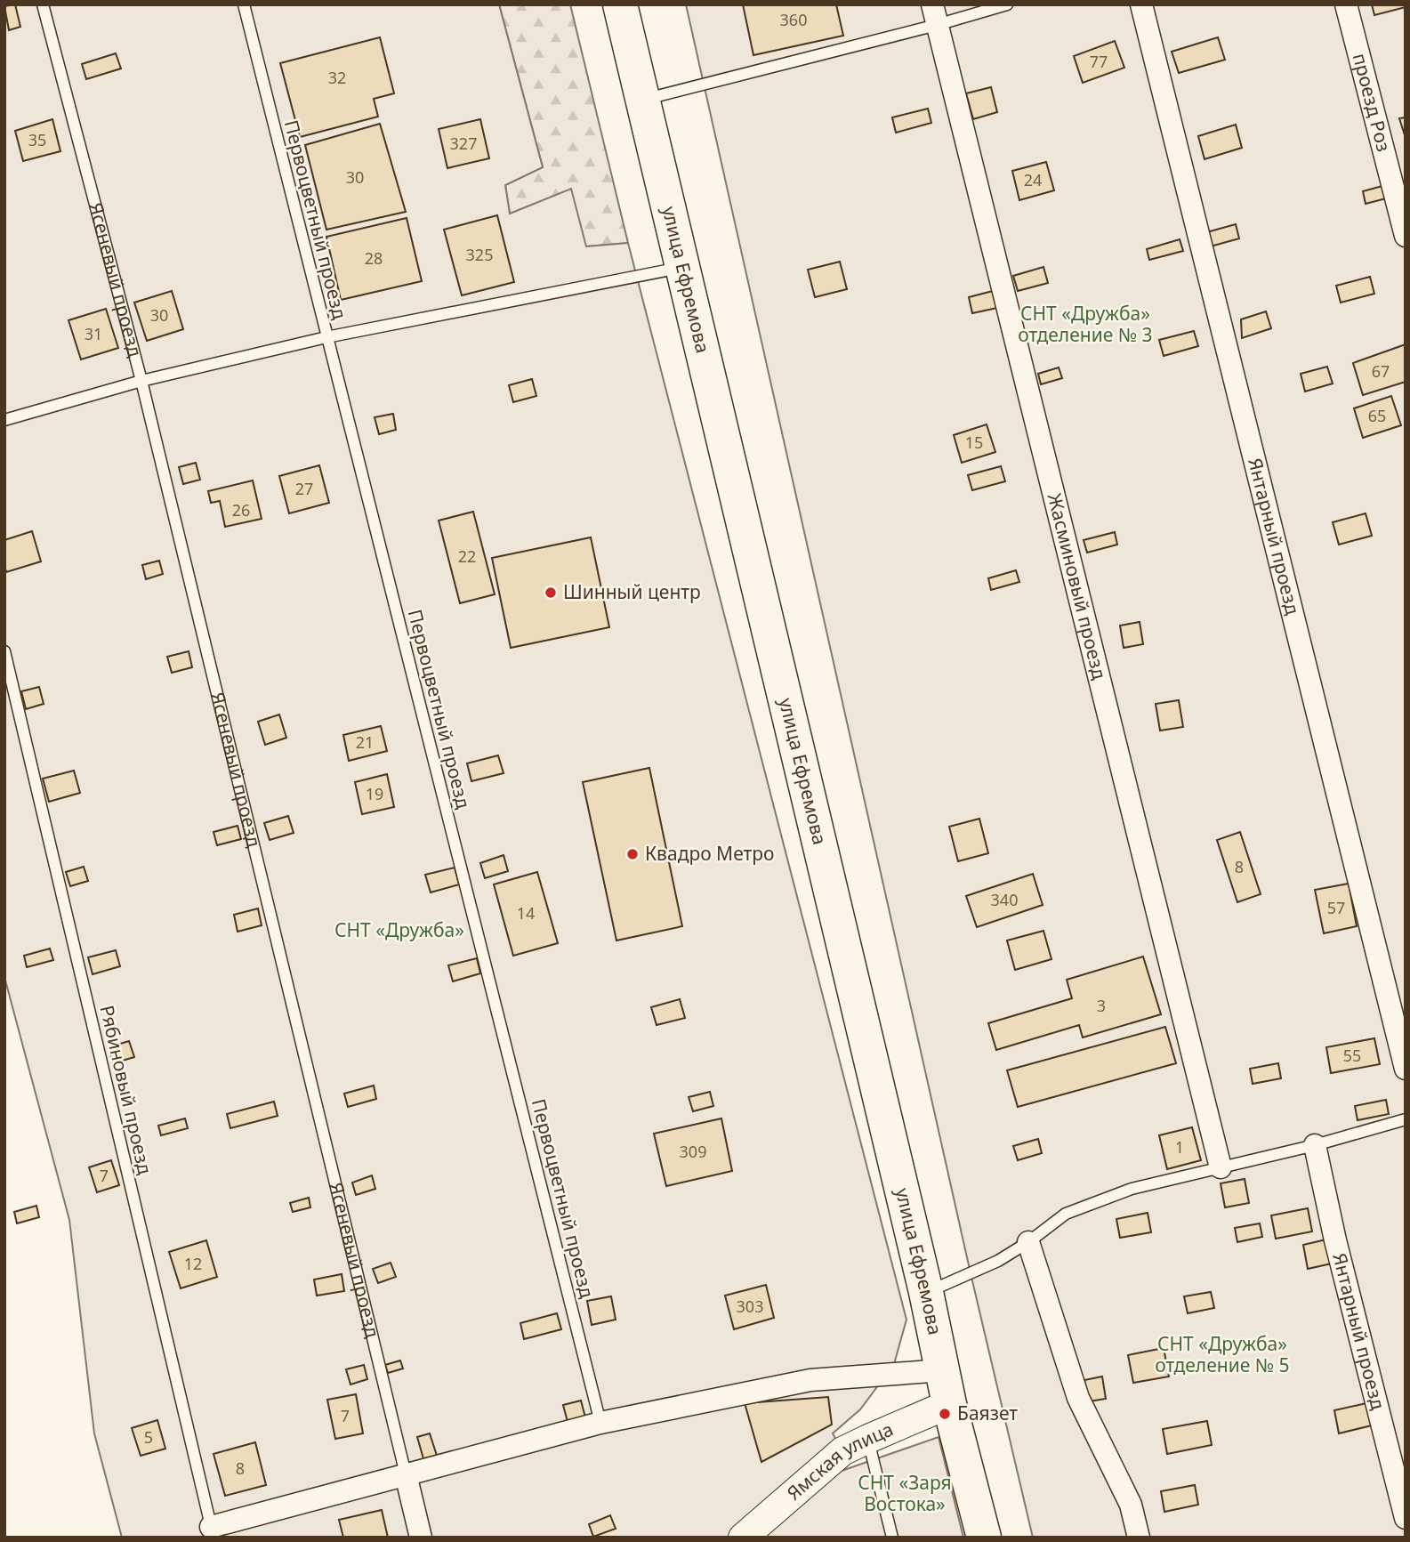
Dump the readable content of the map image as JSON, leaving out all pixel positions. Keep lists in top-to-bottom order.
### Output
{
  "streets": {
    "main road": ["улица Ефремова"],
    "street": [
      "проезд Роз",
      "Ясеневый проезд",
      "Янтарный проезд",
      "Жасминовый проезд",
      "Ямская улица"
    ],
    "lane": ["Первоцветный проезд", "Рябиновый проезд"]
  },
  "crossings": [
    ["улица Ефремова", "Ямская улица"]
  ],
  "parks": [
    "СНТ «Дружба» отделение № 3",
    "СНТ «Дружба»",
    "СНТ «Дружба» отделение № 5",
    "СНТ «Заря Востока»"
  ],
  "places": ["Шинный центр", "Квадро Метро", "Баязет"],
  "house_numbers": [
    "360",
    "77",
    "32",
    "35",
    "327",
    "30",
    "24",
    "325",
    "28",
    "30",
    "31",
    "67",
    "65",
    "15",
    "27",
    "26",
    "22",
    "21",
    "19",
    "8",
    "340",
    "57",
    "14",
    "3",
    "55",
    "1",
    "309",
    "7",
    "12",
    "303",
    "7",
    "5",
    "8"
  ]
}
